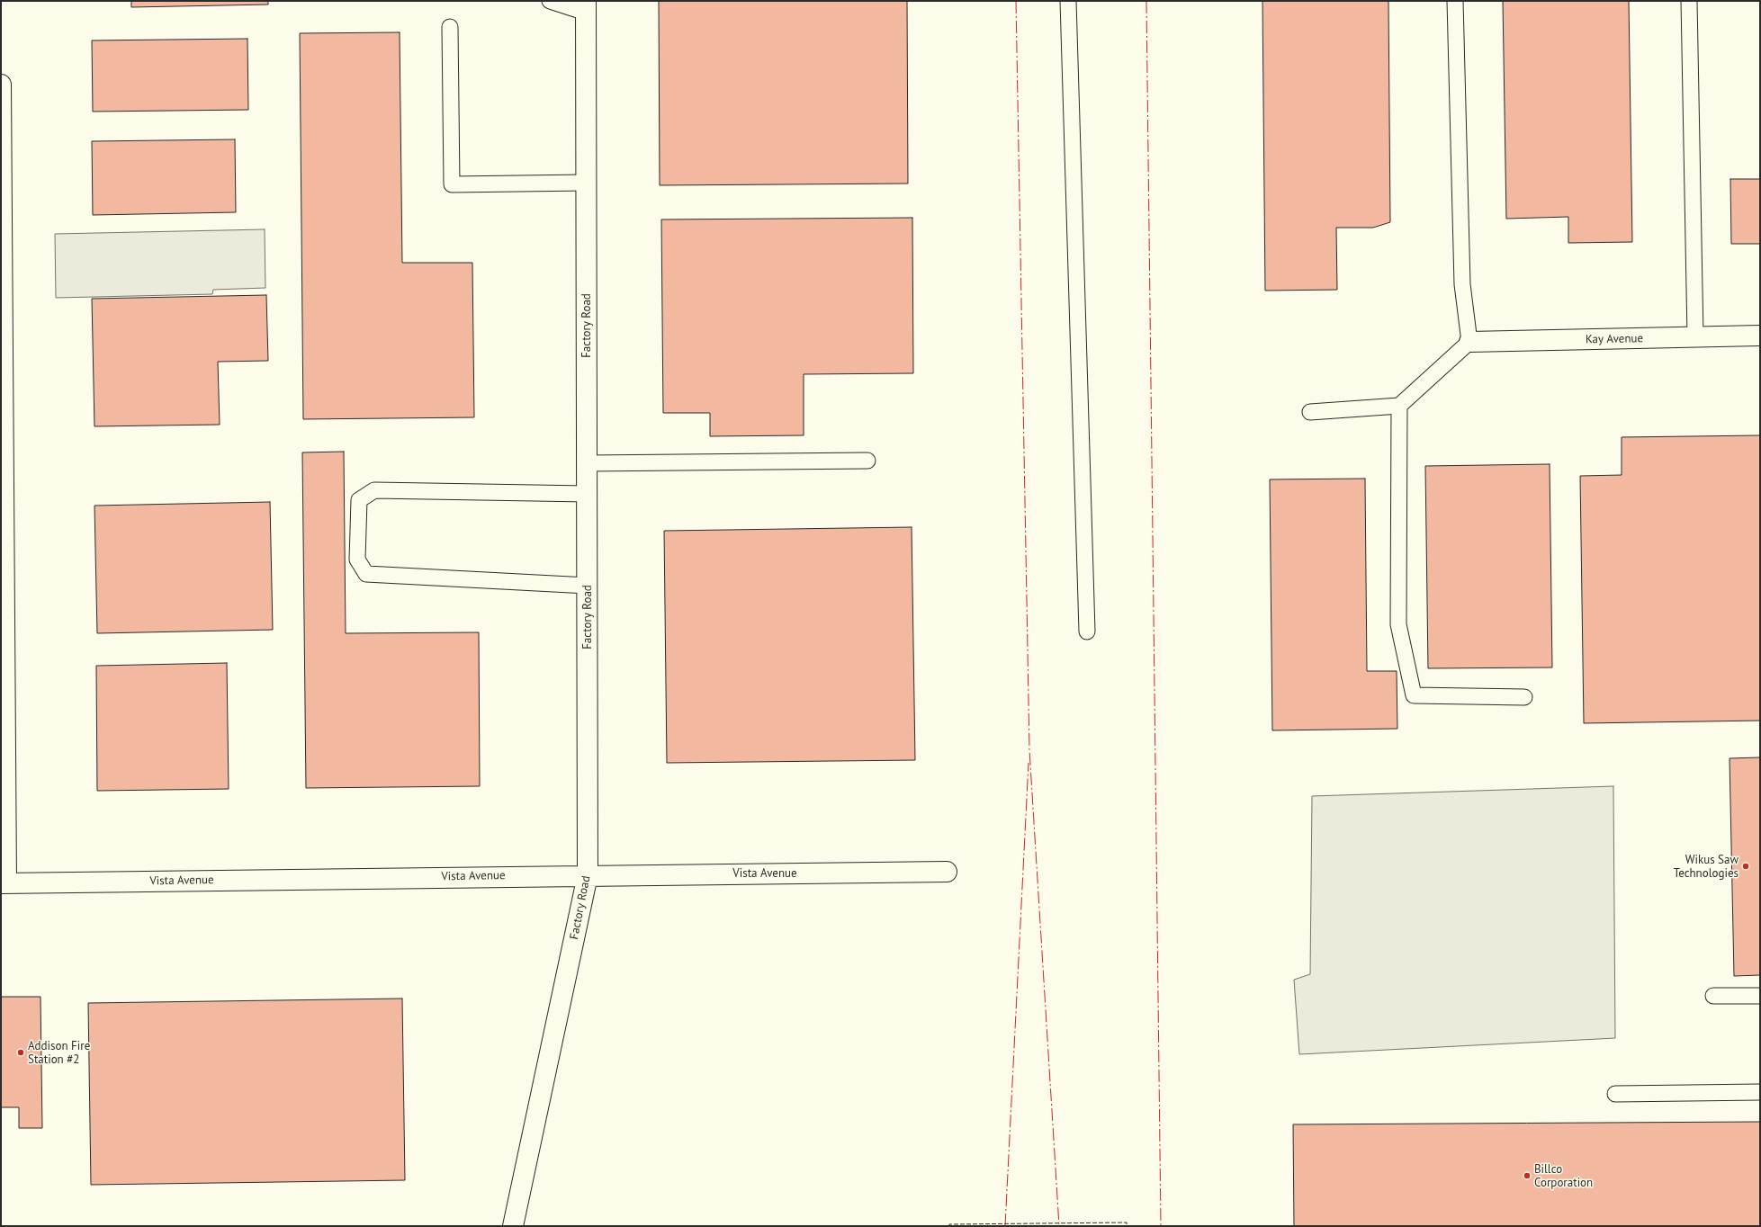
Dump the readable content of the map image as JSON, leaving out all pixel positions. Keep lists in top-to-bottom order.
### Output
{
  "streets": {
    "street": ["Factory Road", "Kay Avenue", "Vista Avenue"]
  },
  "crossings": [
    ["Factory Road", "Vista Avenue"]
  ],
  "places": ["Wikus Saw Technologies", "Addison Fire Station #2", "Billco Corporation"]
}
